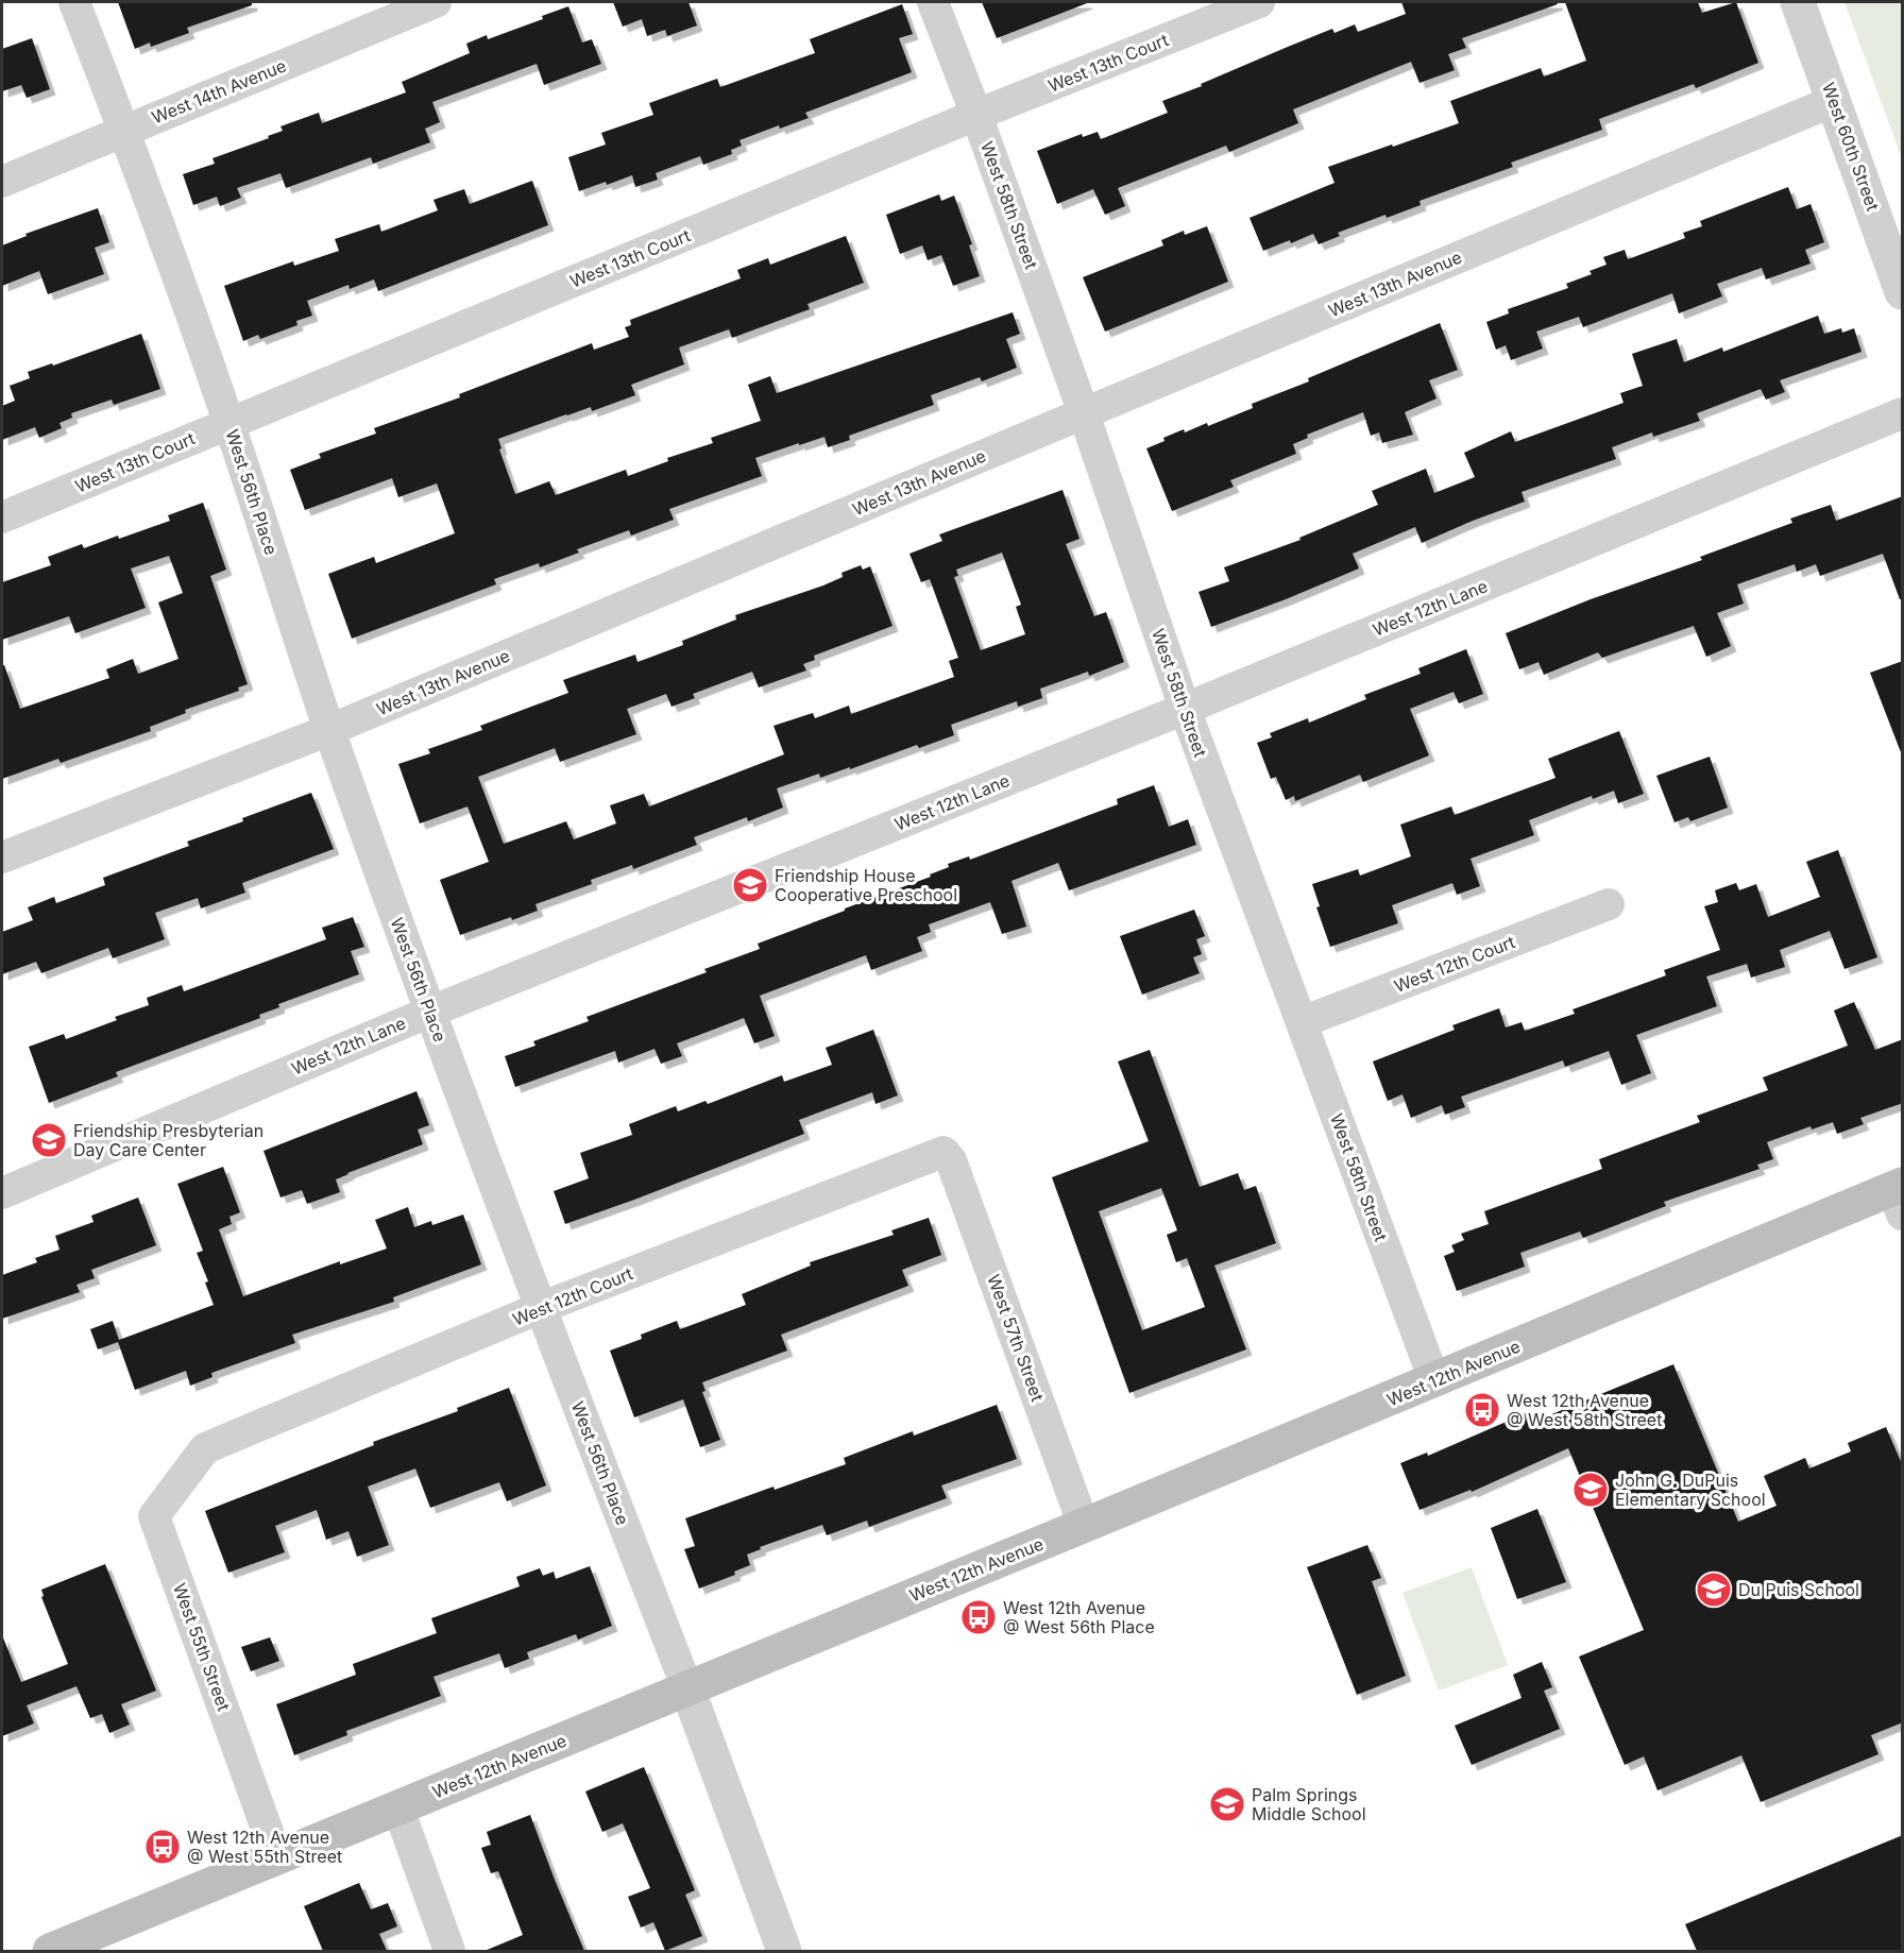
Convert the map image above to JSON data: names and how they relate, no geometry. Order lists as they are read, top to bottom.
{
  "streets": {
    "main road": ["West 12th Avenue"],
    "street": [
      "West 13th Court",
      "West 14th Avenue",
      "West 60th Street",
      "West 58th Street",
      "West 13th Avenue",
      "West 56th Place",
      "West 12th Lane",
      "West 12th Court",
      "West 57th Street",
      "West 55th Street"
    ]
  },
  "crossings": [
    ["West 13th Court", "West 58th Street"],
    ["West 13th Court", "West 56th Place"],
    ["West 14th Avenue", "West 56th Place"],
    ["West 60th Street", "West 13th Avenue"],
    ["West 58th Street", "West 13th Avenue"],
    ["West 58th Street", "West 12th Lane"],
    ["West 58th Street", "West 12th Court"],
    ["West 58th Street", "West 12th Avenue"],
    ["West 13th Avenue", "West 56th Place"],
    ["West 56th Place", "West 12th Lane"],
    ["West 56th Place", "West 12th Court"],
    ["West 56th Place", "West 12th Avenue"],
    ["West 12th Court", "West 57th Street"],
    ["West 12th Court", "West 55th Street"],
    ["West 57th Street", "West 12th Avenue"],
    ["West 12th Avenue", "West 55th Street"]
  ],
  "places": {
    "school or university": [
      "Friendship House Cooperative Preschool",
      "Friendship Presbyterian Day Care Center",
      "John G. DuPuis Elementary School",
      "Du Puis School",
      "Palm Springs Middle School"
    ],
    "bus stop": ["West 12th Avenue @ West 58th Street", "West 12th Avenue @ West 56th Place", "West 12th Avenue @ West 55th Street"]
  }
}
